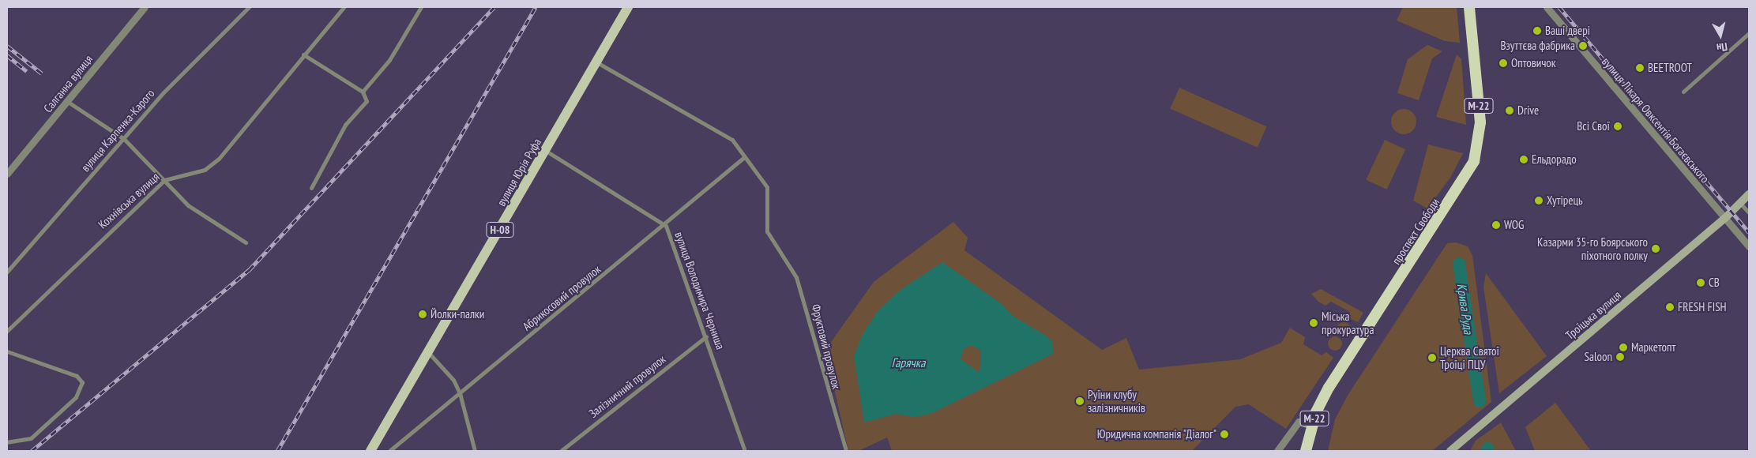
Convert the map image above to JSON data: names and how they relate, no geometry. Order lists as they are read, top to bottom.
{
  "streets": {
    "highway": ["М-22", "проспект Свободи"],
    "main road": ["вулиця Юрія Руфа", "Н-08", "Троїцька вулиця"],
    "street": [
      "Салганна вулиця",
      "вулиця Лікаря Овксентія Богаєвського",
      "вулиця Карпенка-Карого",
      "Кохнівська вулиця",
      "вулиця Володимира Черниша",
      "Абрикосовий провулок",
      "Фруктовий провулок",
      "Залізничний провулок"
    ]
  },
  "crossings": [
    ["вулиця Лікаря Овксентія Богаєвського", "Троїцька вулиця"],
    ["вулиця Юрія Руфа", "вулиця Володимира Черниша"],
    ["вулиця Юрія Руфа", "Фруктовий провулок"],
    ["вулиця Володимира Черниша", "Абрикосовий провулок"],
    ["вулиця Володимира Черниша", "Залізничний провулок"],
    ["Абрикосовий провулок", "Фруктовий провулок"]
  ],
  "water": ["Крива Руда", "Гарячка"],
  "places": [
    "Ваші двері",
    "Взуттєва фабрика",
    "Оптовичок",
    "BEETROOT",
    "Drive",
    "Всі Свої",
    "Ельдорадо",
    "Хутірець",
    "WOG",
    "Казарми 35-го Боярського піхотного полку",
    "СВ",
    "FRESH FISH",
    "Йолки-палки",
    "Міська прокуратура",
    "Маркетопт",
    "Saloon",
    "Церква Святої Троїці ПЦУ",
    "Руїни клубу залізничників",
    "Юридична компанія \"Діалог\""
  ],
  "north": "bottom"
}
